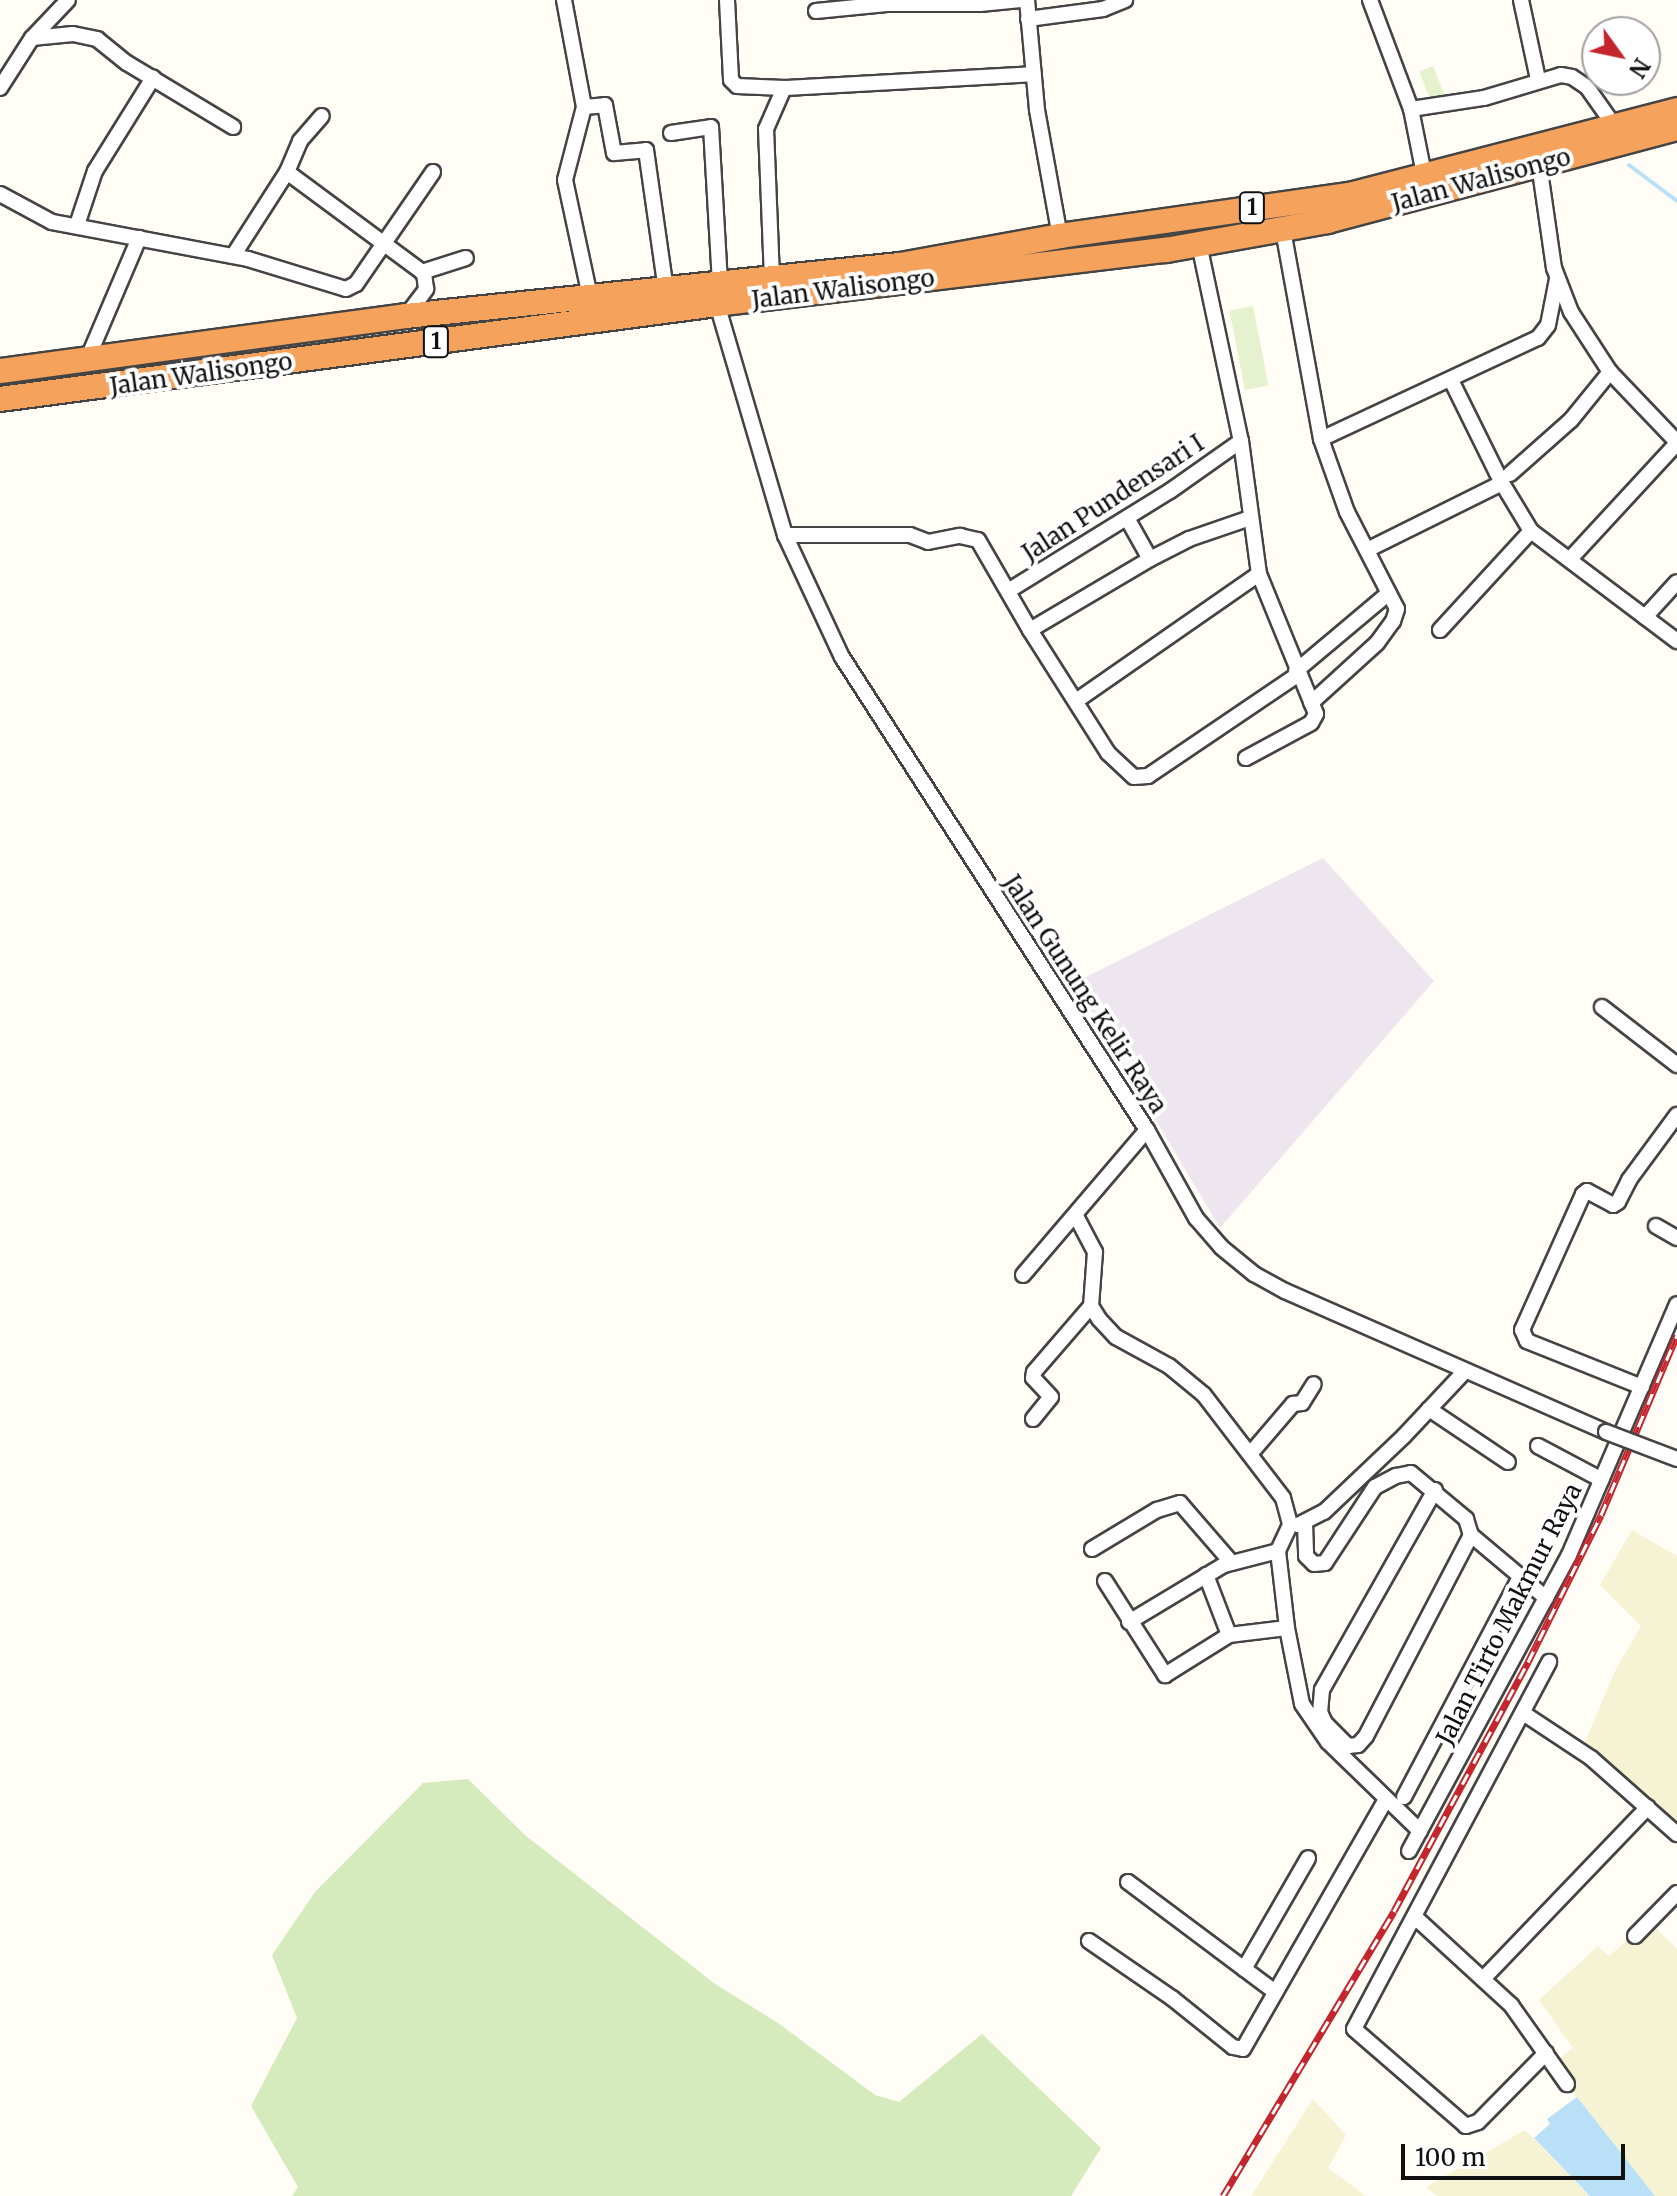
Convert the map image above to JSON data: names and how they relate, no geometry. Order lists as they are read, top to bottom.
{
  "streets": {
    "highway": ["Jalan Walisongo", "1"],
    "street": ["Jalan Pundensari I", "Jalan Gunung Kelir Raya", "Jalan Tirto Makmur Raya"]
  },
  "crossings": [
    ["Jalan Walisongo", "Jalan Gunung Kelir Raya"]
  ],
  "scale_bar": "100 m",
  "north": "bottom right"
}
